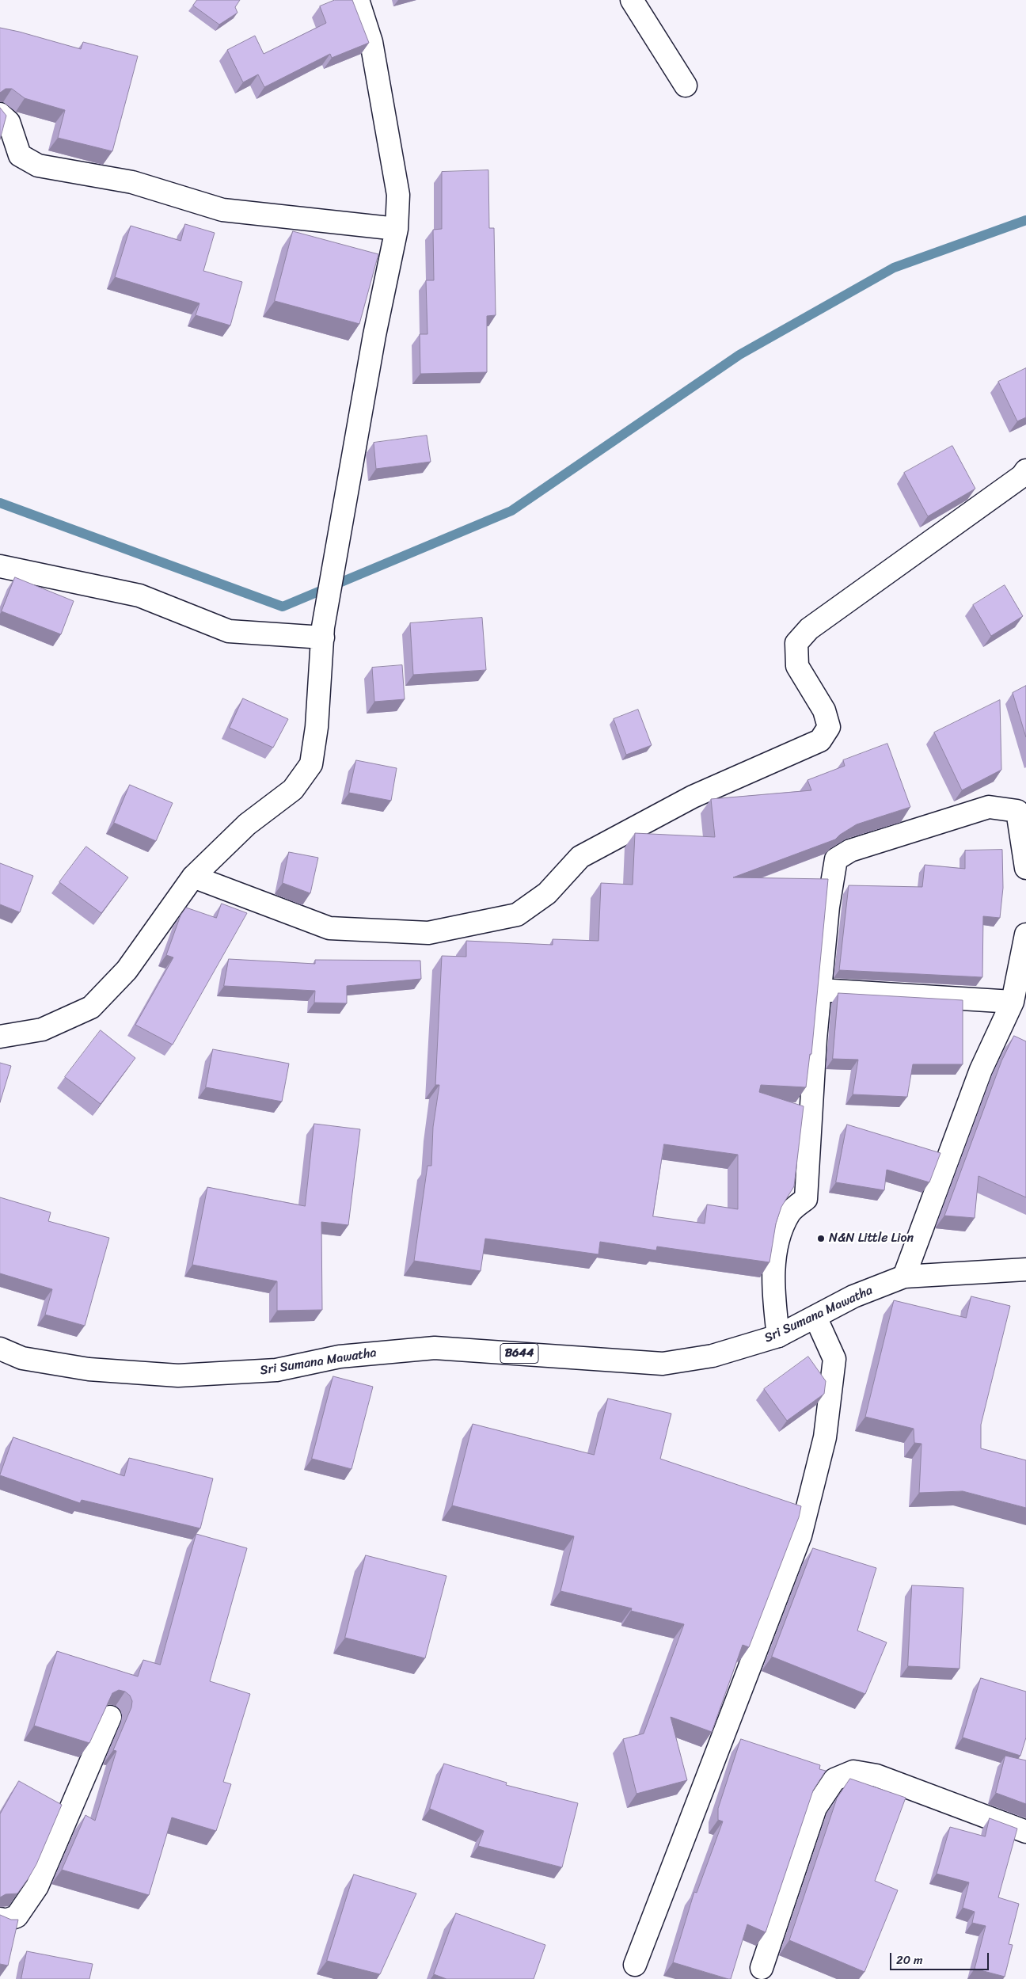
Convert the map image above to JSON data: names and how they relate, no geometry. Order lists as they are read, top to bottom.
{
  "streets": {
    "street": ["Sri Sumana Mawatha", "B644"]
  },
  "places": ["N&N Little Lion"],
  "scale_bar": "20 m"
}
